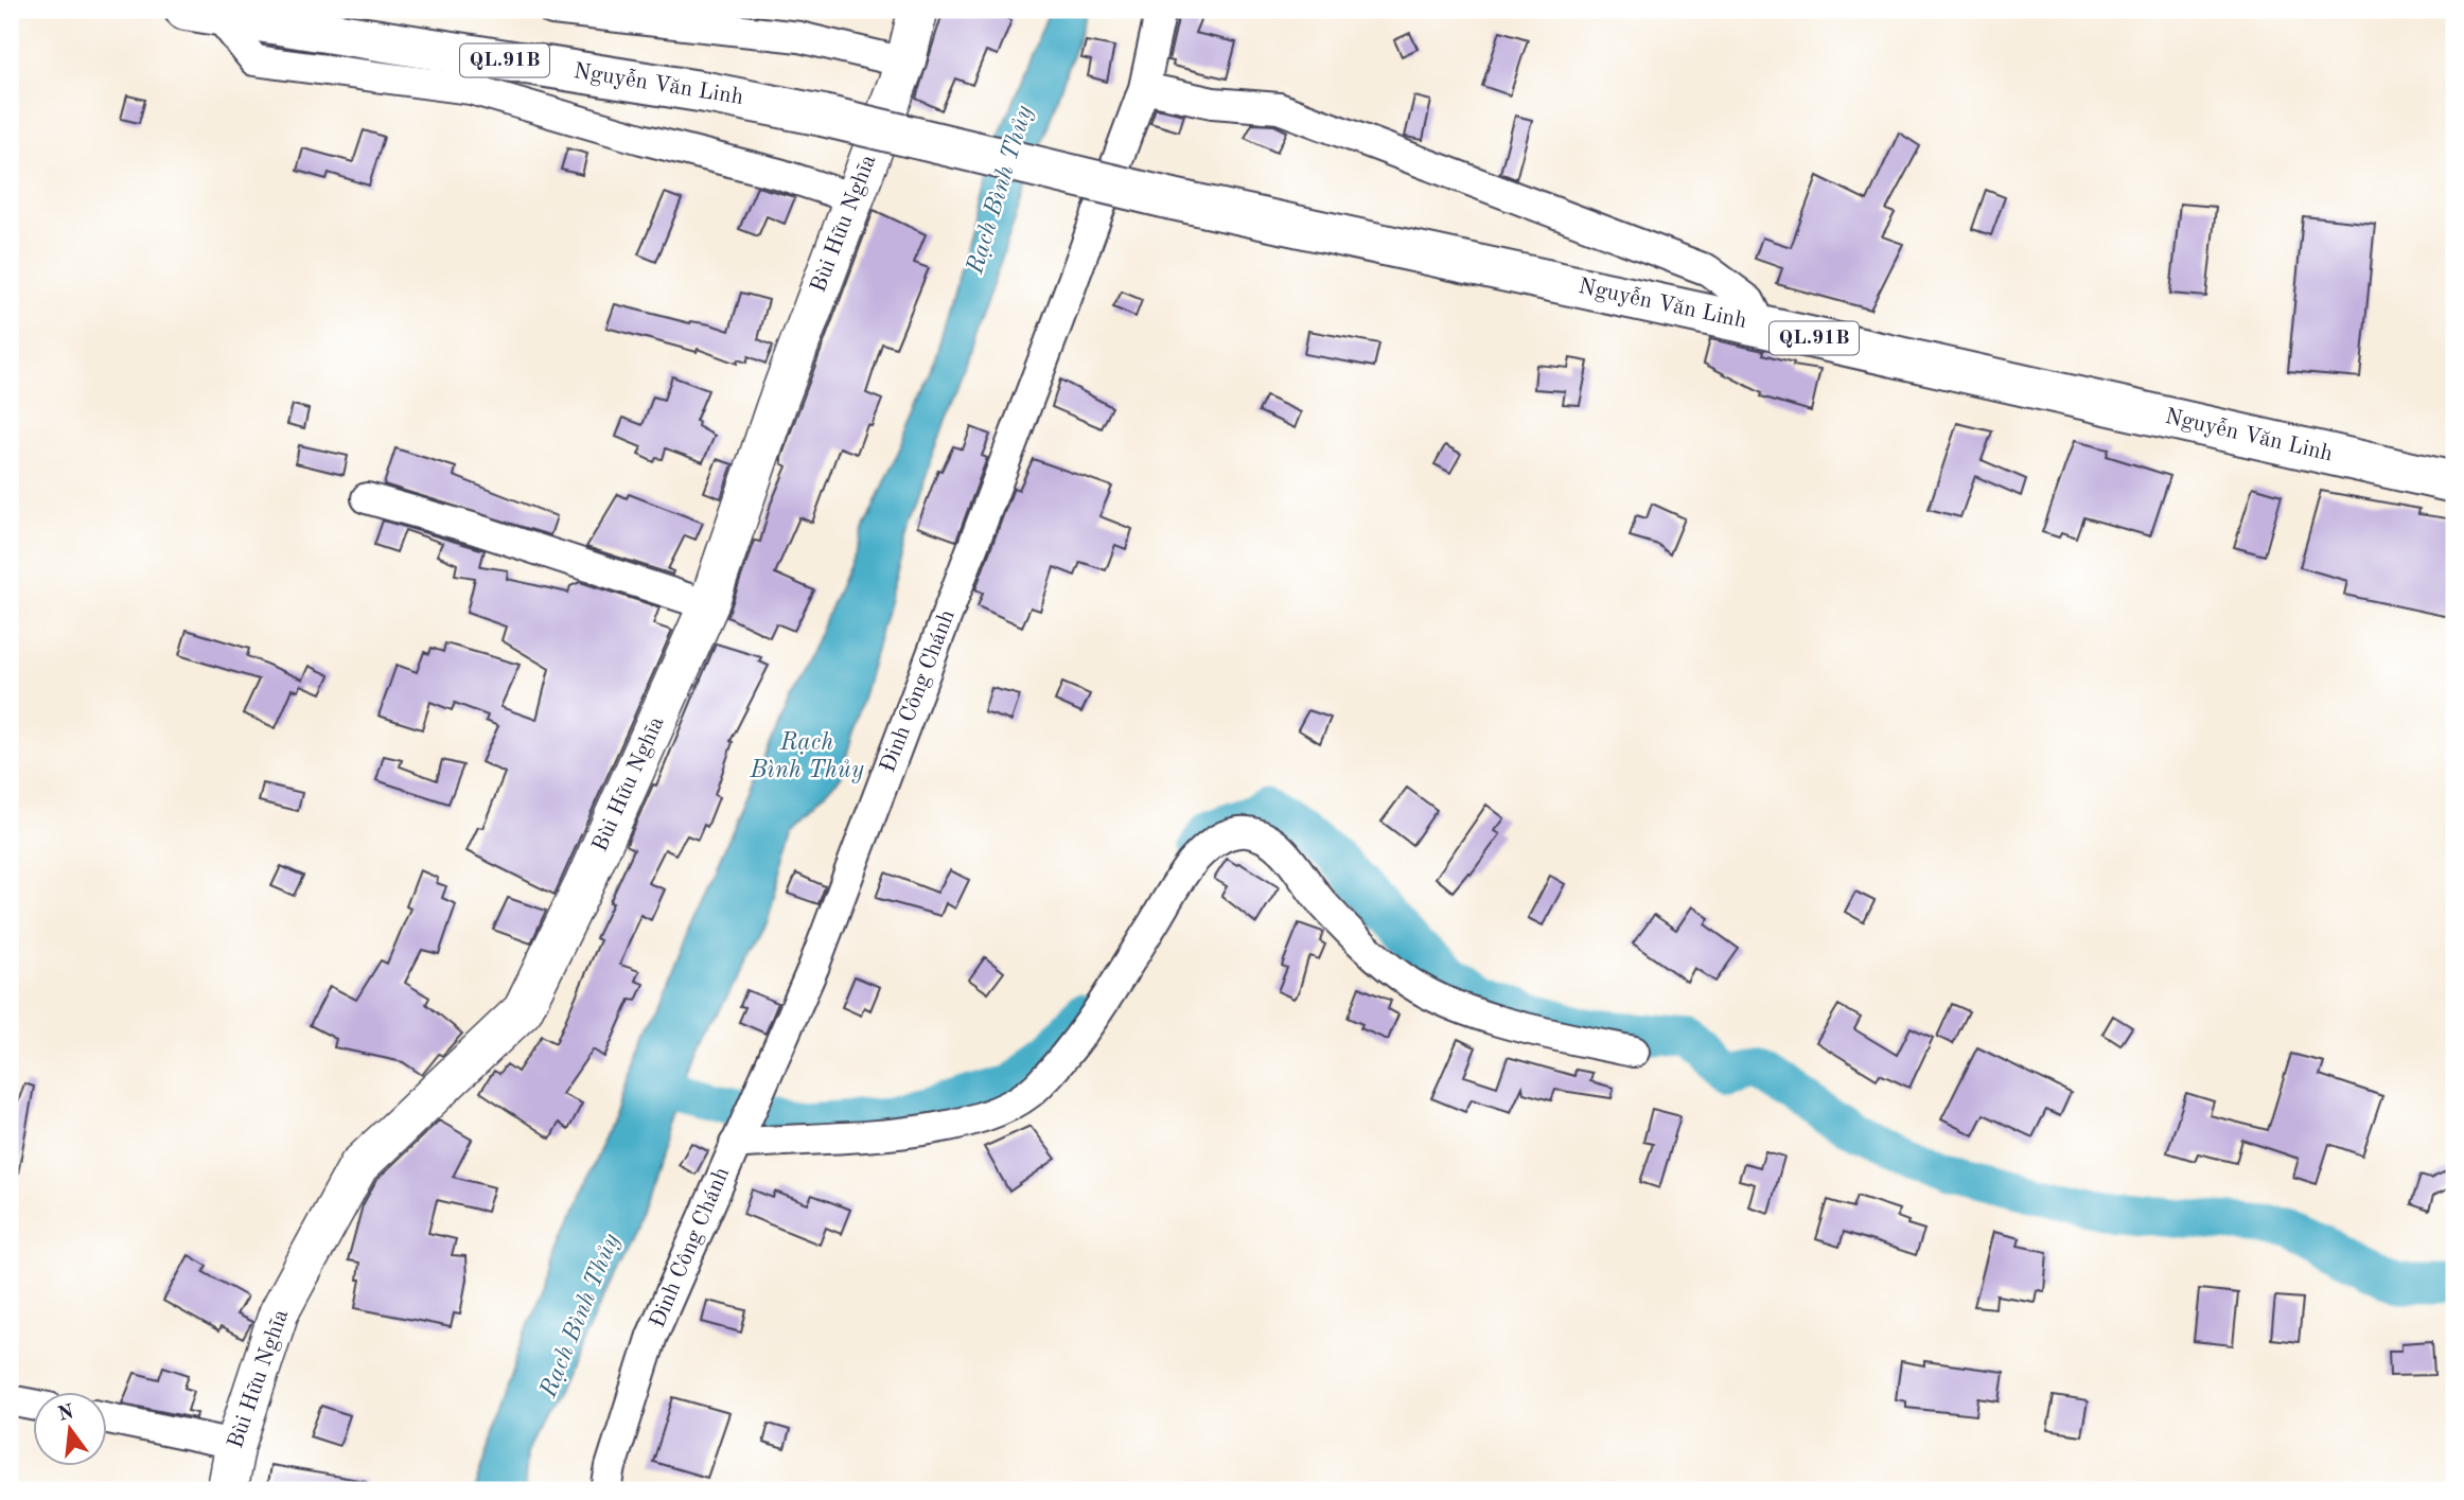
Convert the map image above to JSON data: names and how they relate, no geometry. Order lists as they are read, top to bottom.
{
  "streets": {
    "highway": ["QL.91B", "Nguyễn Văn Linh"],
    "main road": ["Bùi Hữu Nghĩa"],
    "street": ["Đinh Công Chánh"]
  },
  "water": ["Rạch Bình Thủy"],
  "north": "top"
}
